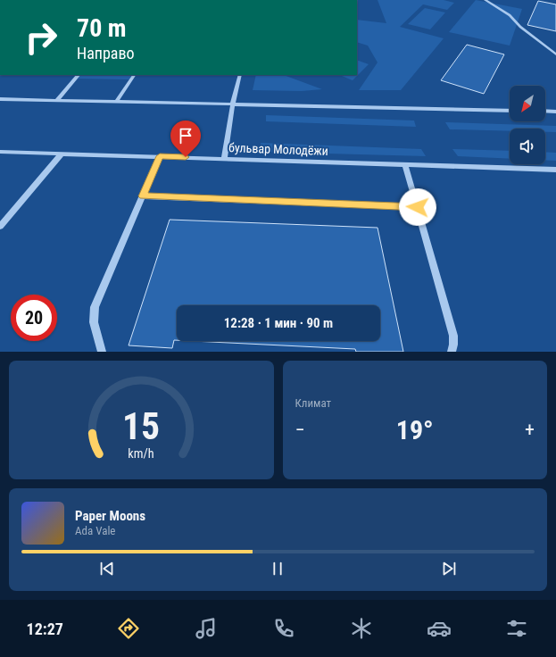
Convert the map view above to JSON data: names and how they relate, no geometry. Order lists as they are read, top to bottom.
{
  "streets": {
    "street": ["бульвар Молодёжи"]
  },
  "north": "bottom left",
  "page": {
    "turn": ["70 m", "Направо"],
    "limit": "20",
    "trip": "12:28 · 1 мин · 90 m",
    "tile": "Климат",
    "heat": ["−", "19°", "+"],
    "song": ["Paper Moons", "Ada Vale"],
    "tabs": "12:27",
    "gauge": ["15", "km/h"]
  }
}
